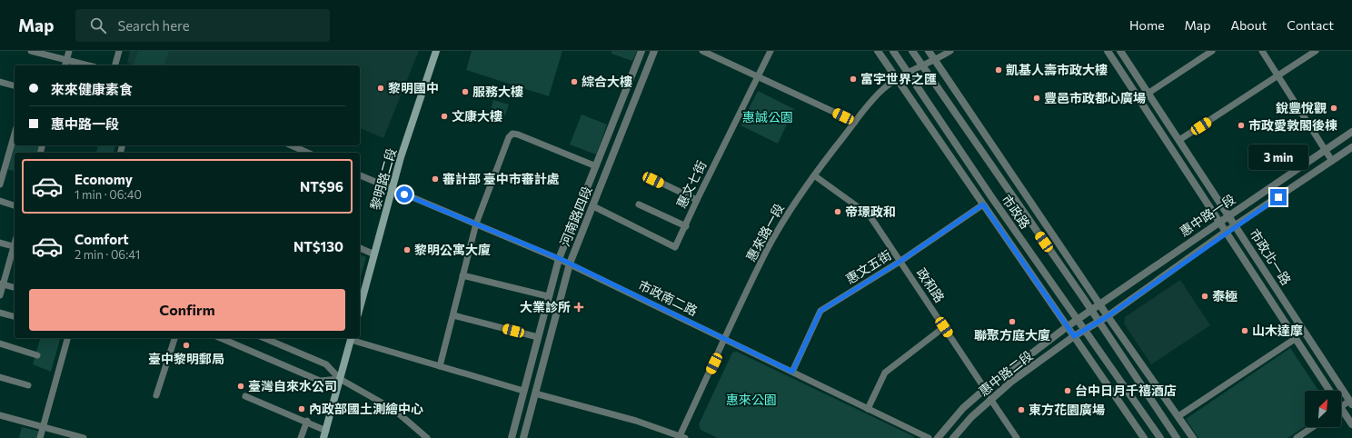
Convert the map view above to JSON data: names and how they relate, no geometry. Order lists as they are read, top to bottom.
{
  "streets": {
    "main road": ["黎明路二段"],
    "street": [
      "惠文七街",
      "市政路",
      "惠中路一段",
      "河南路四段",
      "惠來路一段",
      "市政北一路",
      "惠文五街",
      "政和路",
      "市政南二路",
      "惠中路二段"
    ]
  },
  "crossings": [
    ["黎明路二段", "市政南二路"],
    ["惠文七街", "河南路四段"],
    ["市政路", "惠中路一段"],
    ["市政路", "惠來路一段"],
    ["市政路", "惠文五街"],
    ["市政路", "惠中路二段"],
    ["惠中路一段", "市政北一路"],
    ["惠中路一段", "惠中路二段"],
    ["河南路四段", "市政南二路"],
    ["惠來路一段", "政和路"],
    ["惠來路一段", "市政南二路"],
    ["惠文五街", "政和路"],
    ["惠文五街", "市政南二路"],
    ["政和路", "惠中路二段"]
  ],
  "parks": ["惠誠公園", "惠來公園"],
  "places": {
    "other": [
      "凱基人壽市政大樓",
      "富宇世界之匯",
      "綜合大樓",
      "黎明國中",
      "服務大樓",
      "豐邑市政都心廣場",
      "銳豐悅觀",
      "文康大樓",
      "市政愛敦閣後棟",
      "審計部 臺中市審計處",
      "帝璟政和",
      "黎明公寓大廈",
      "泰極",
      "聯聚方庭大廈",
      "山木達摩",
      "臺中黎明郵局",
      "臺灣自來水公司",
      "台中日月千禧酒店",
      "內政部國土測繪中心",
      "東方花園廣場"
    ],
    "health": ["大業診所"]
  },
  "north": "top right",
  "page": {
    "header": "Map",
    "search": "Search here",
    "nav": [
      "Home",
      "Map",
      "About",
      "Contact"
    ],
    "banner": ["來來健康素食", "惠中路一段"],
    "bubble": "3 min",
    "list": [
      {
        "name": "Economy",
        "note": "1 min · 06:40",
        "value": "NT$96"
      },
      {
        "name": "Comfort",
        "note": "2 min · 06:41",
        "value": "NT$130"
      }
    ],
    "buttons": "Confirm"
  }
}
